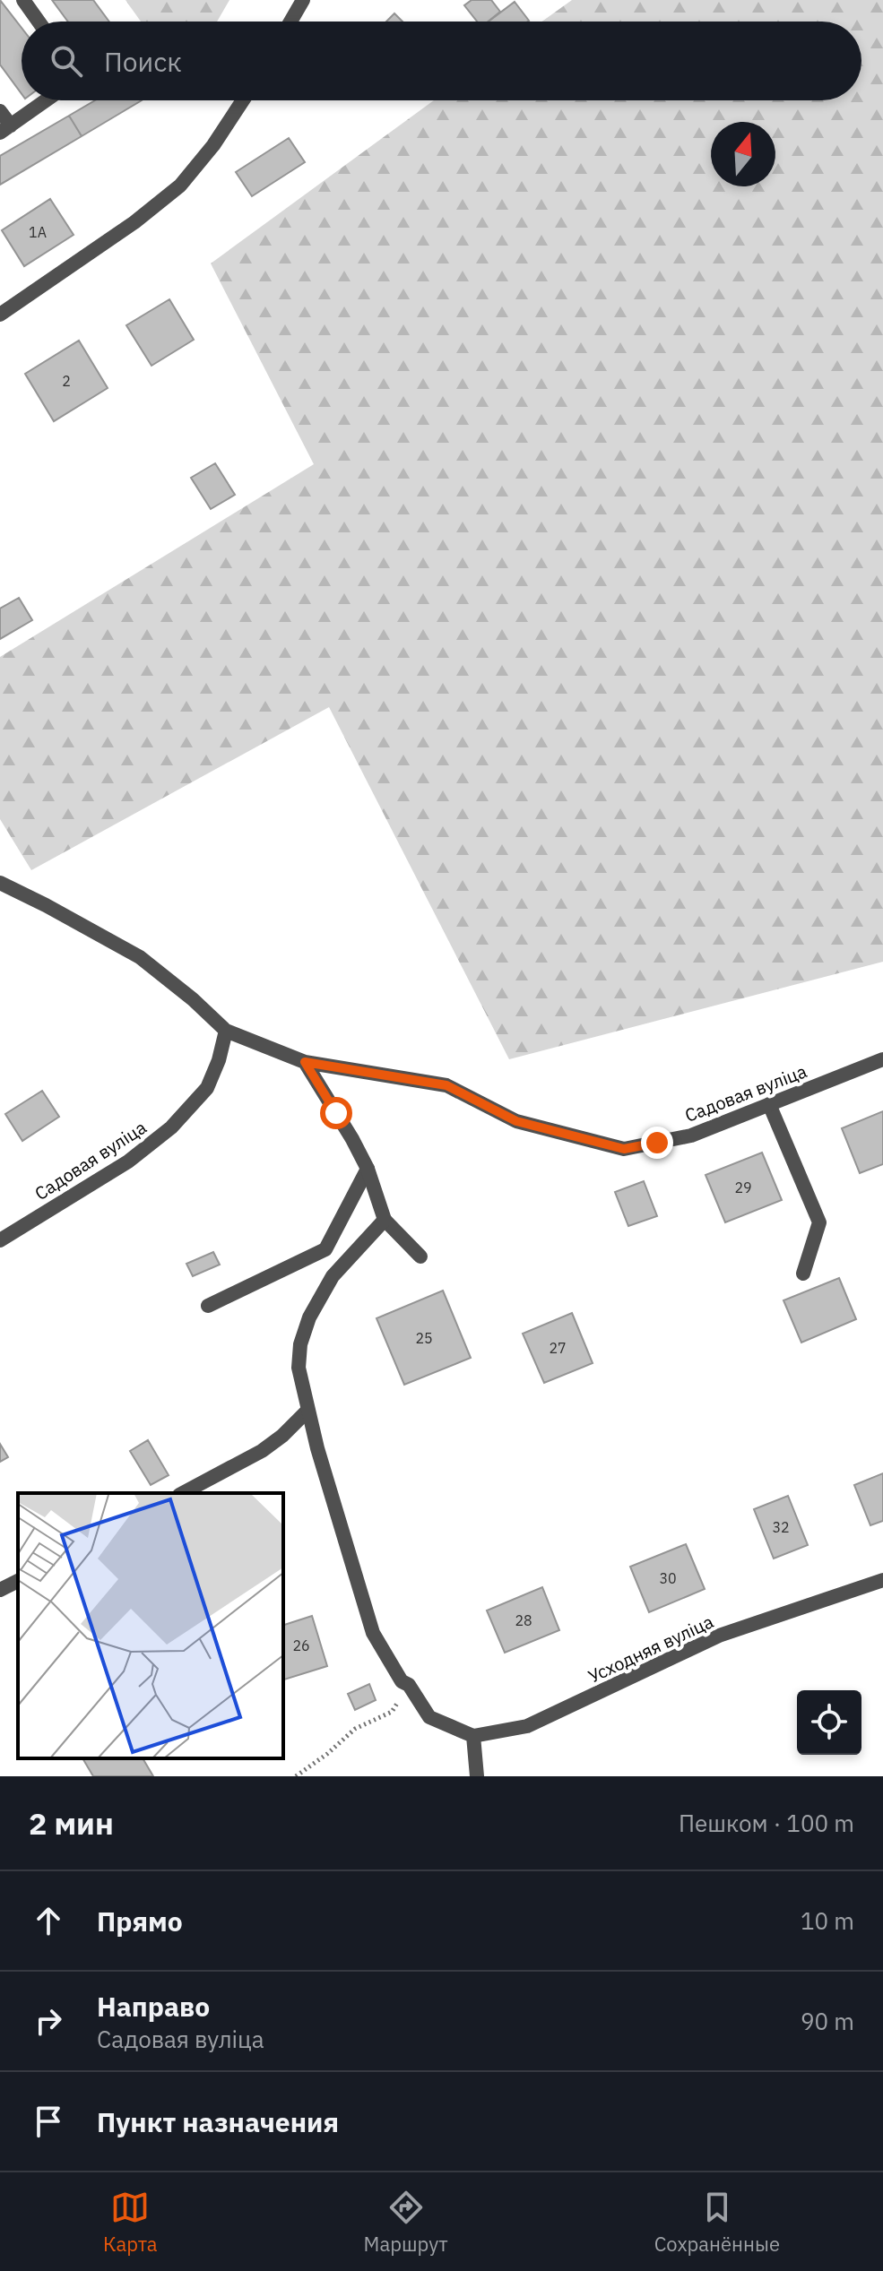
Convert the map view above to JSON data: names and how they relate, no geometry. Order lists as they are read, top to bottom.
{
  "streets": {
    "street": ["Садовая вуліца", "Усходняя вуліца"]
  },
  "house_numbers": [
    "1А",
    "2",
    "29",
    "25",
    "27",
    "32",
    "30",
    "28",
    "26"
  ],
  "north": "top",
  "page": {
    "search": "Поиск",
    "heading": ["2 мин", "Пешком · 100 m"],
    "list": [
      ["Прямо", "10 m"],
      ["Направо", "Садовая вуліца", "90 m"],
      "Пункт назначения"
    ],
    "nav": ["Карта", "Маршрут", "Сохранённые"]
  }
}
